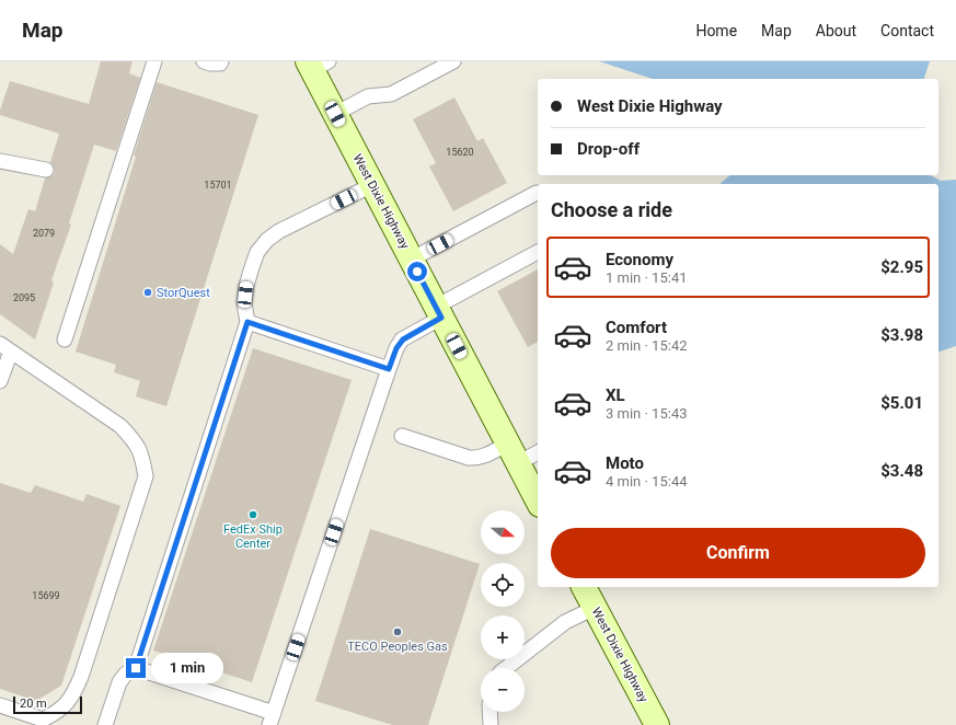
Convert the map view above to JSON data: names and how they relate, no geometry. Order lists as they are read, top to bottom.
{
  "streets": {
    "main road": ["West Dixie Highway"]
  },
  "places": ["StorQuest", "FedEx Ship Center", "TECO Peoples Gas"],
  "house_numbers": [
    "15620",
    "15701",
    "2079",
    "2095",
    "15699"
  ],
  "scale_bar": "20 m",
  "north": "right",
  "page": {
    "header": "Map",
    "nav": [
      "Home",
      "Map",
      "About",
      "Contact"
    ],
    "banner": ["West Dixie Highway", "Drop-off"],
    "heading": "Choose a ride",
    "list": [
      {
        "name": "Economy",
        "note": "1 min · 15:41",
        "value": "$2.95"
      },
      {
        "name": "Comfort",
        "note": "2 min · 15:42",
        "value": "$3.98"
      },
      {
        "name": "XL",
        "note": "3 min · 15:43",
        "value": "$5.01"
      },
      {
        "name": "Moto",
        "note": "4 min · 15:44",
        "value": "$3.48"
      }
    ],
    "map_buttons": ["+", "−"],
    "buttons": "Confirm",
    "bubble": "1 min",
    "scale": "20 m"
  }
}
